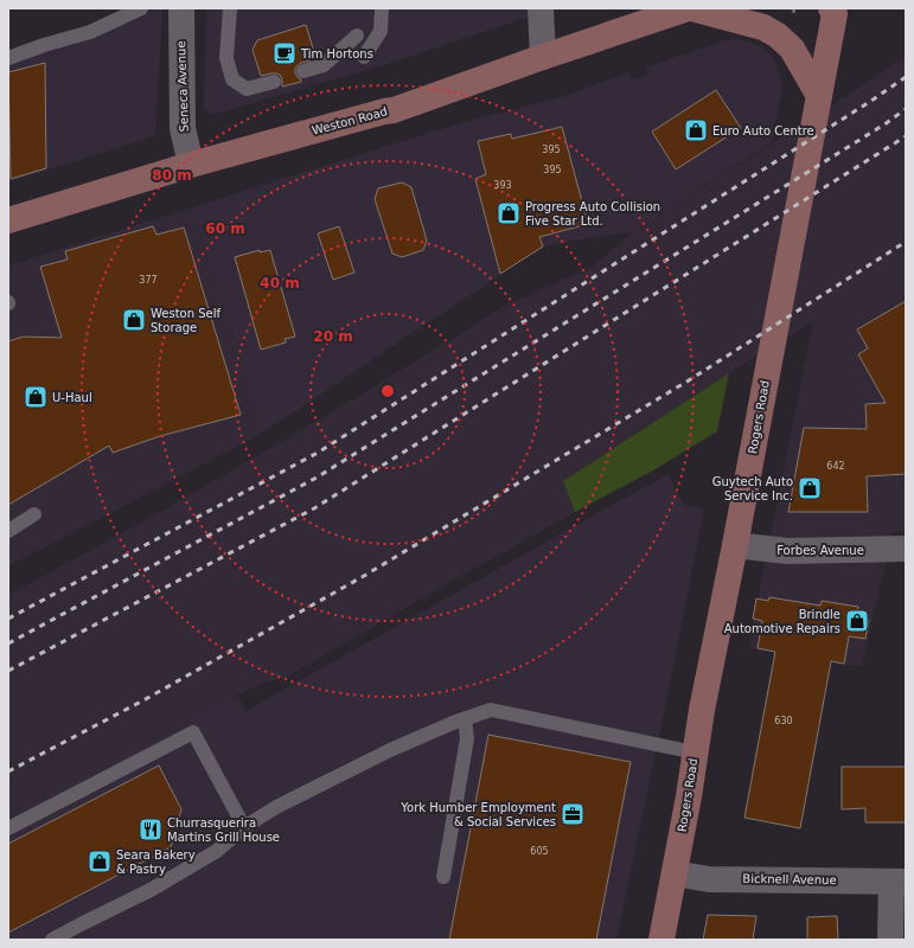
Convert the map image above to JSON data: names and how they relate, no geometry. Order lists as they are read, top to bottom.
{
  "streets": {
    "main road": ["Weston Road", "Rogers Road"],
    "street": ["Seneca Avenue", "Forbes Avenue", "Bicknell Avenue"]
  },
  "crossings": [
    ["Seneca Avenue", "Weston Road"],
    ["Rogers Road", "Forbes Avenue"],
    ["Rogers Road", "Bicknell Avenue"]
  ],
  "places": {
    "cafe": ["Tim Hortons"],
    "shop": [
      "Euro Auto Centre",
      "Progress Auto Collision Five Star Ltd.",
      "Weston Self Storage",
      "U-Haul",
      "Guytech Auto Service Inc.",
      "Brindle Automotive Repairs",
      "Seara Bakery & Pastry"
    ],
    "office": ["York Humber Employment & Social Services"],
    "restaurant": ["Churrasquerira Martins Grill House"]
  },
  "house_numbers": [
    "395",
    "395",
    "393",
    "377",
    "642",
    "630",
    "605"
  ],
  "rings": [
    "80 m",
    "60 m",
    "40 m",
    "20 m"
  ]
}
